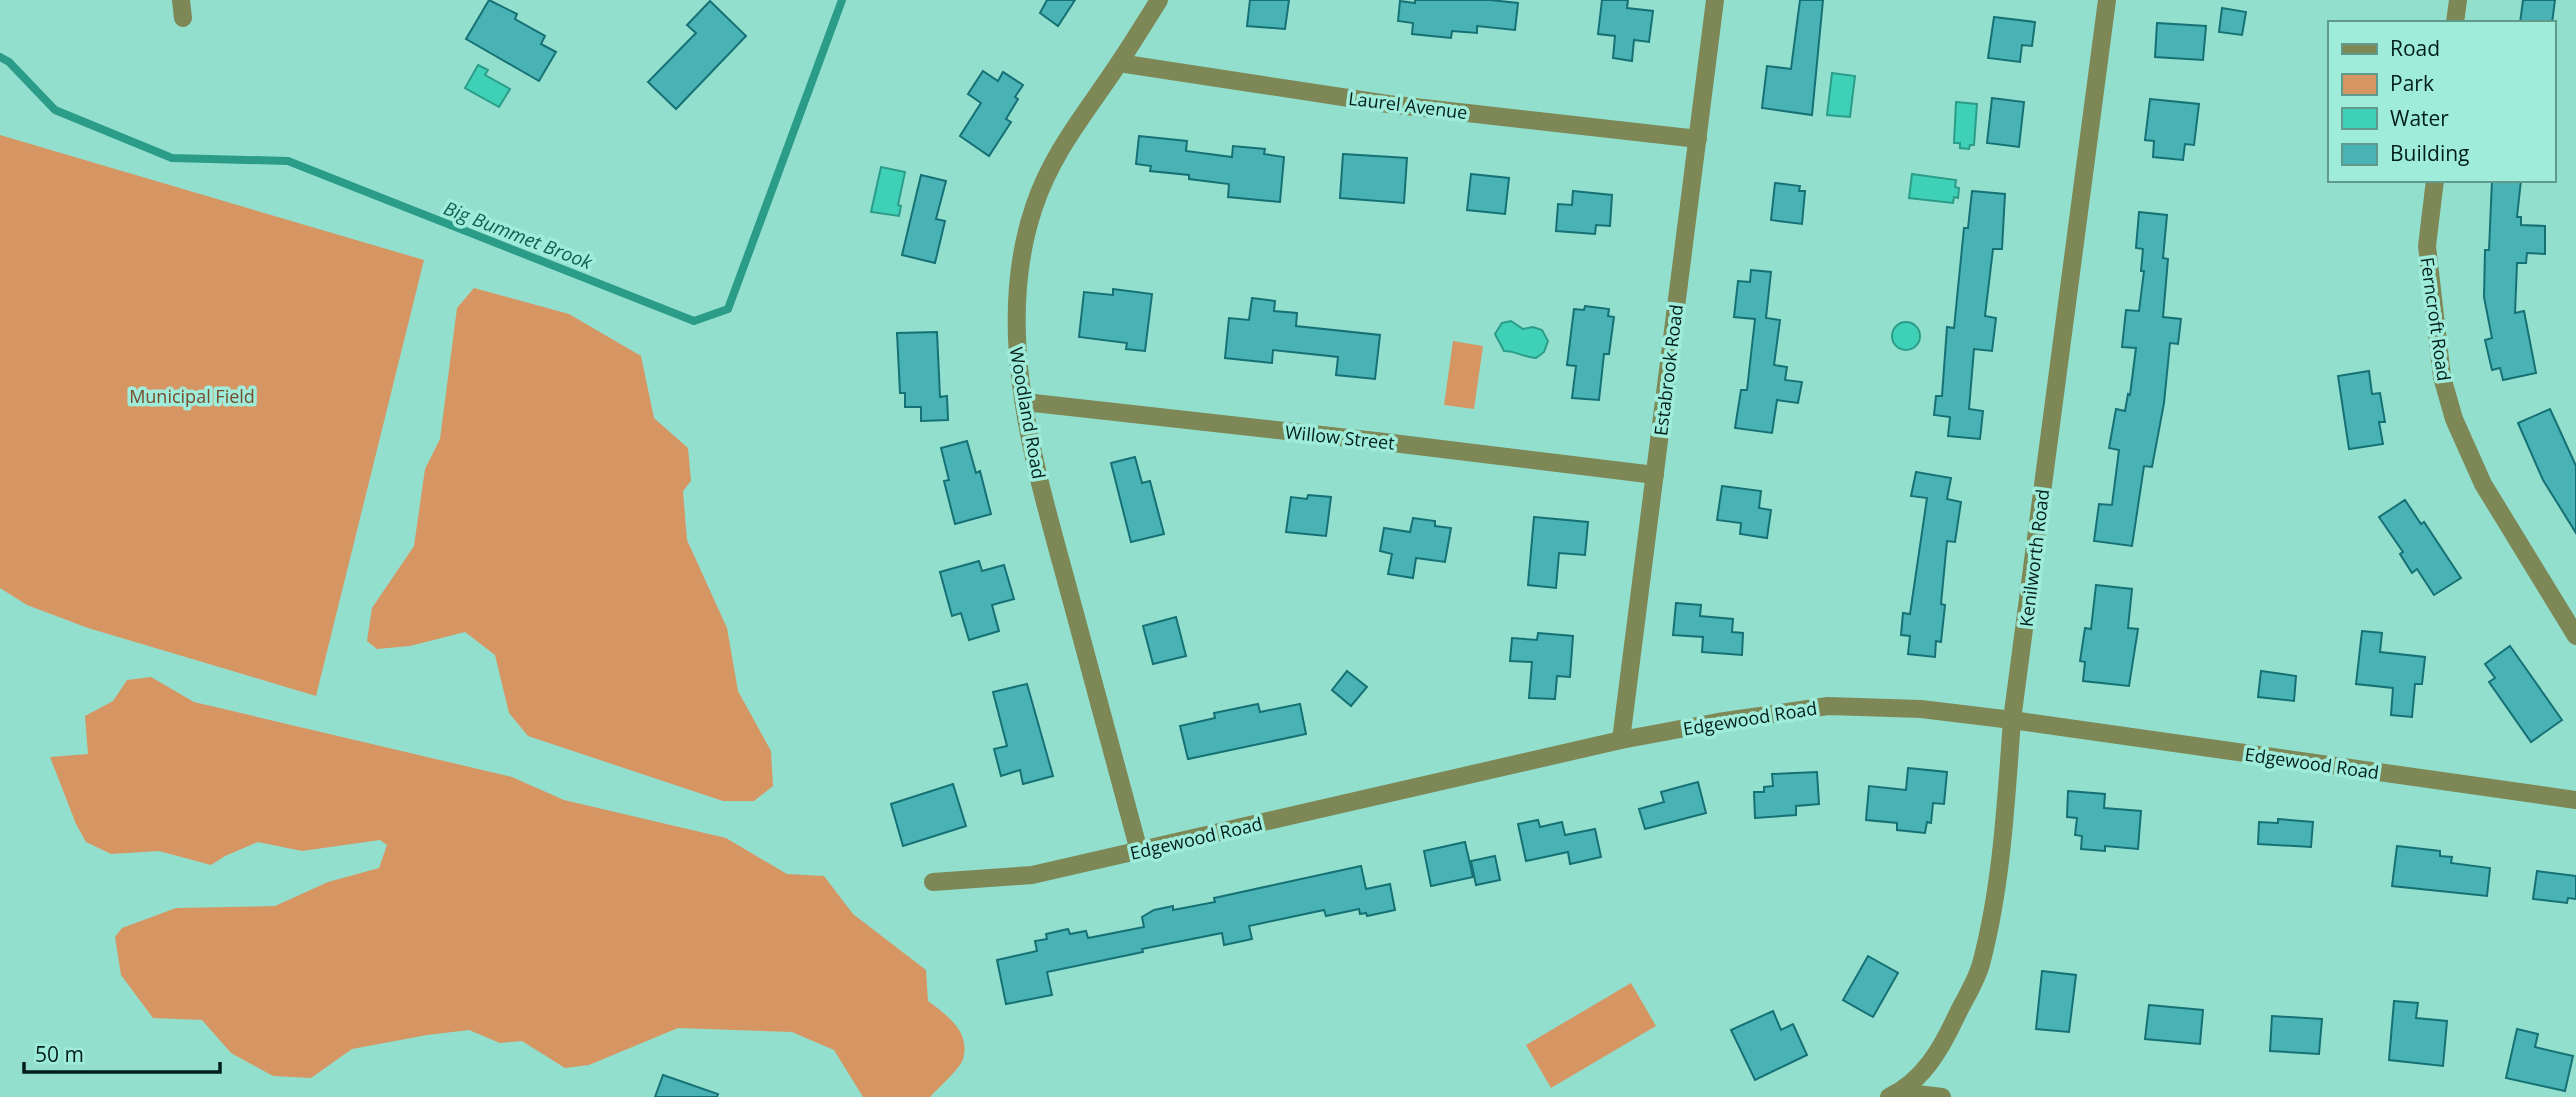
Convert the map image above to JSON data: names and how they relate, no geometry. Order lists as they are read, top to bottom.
{
  "streets": {
    "street": [
      "Laurel Avenue",
      "Ferncroft Road",
      "Estabrook Road",
      "Woodland Road",
      "Willow Street",
      "Kenilworth Road",
      "Edgewood Road"
    ]
  },
  "crossings": [
    ["Laurel Avenue", "Estabrook Road"],
    ["Laurel Avenue", "Woodland Road"],
    ["Estabrook Road", "Willow Street"],
    ["Estabrook Road", "Edgewood Road"],
    ["Woodland Road", "Willow Street"],
    ["Woodland Road", "Edgewood Road"],
    ["Kenilworth Road", "Edgewood Road"]
  ],
  "water": ["Big Bummet Brook"],
  "parks": ["Municipal Field"],
  "legend": [
    "Road",
    "Park",
    "Water",
    "Building"
  ],
  "scale_bar": "50 m"
}
